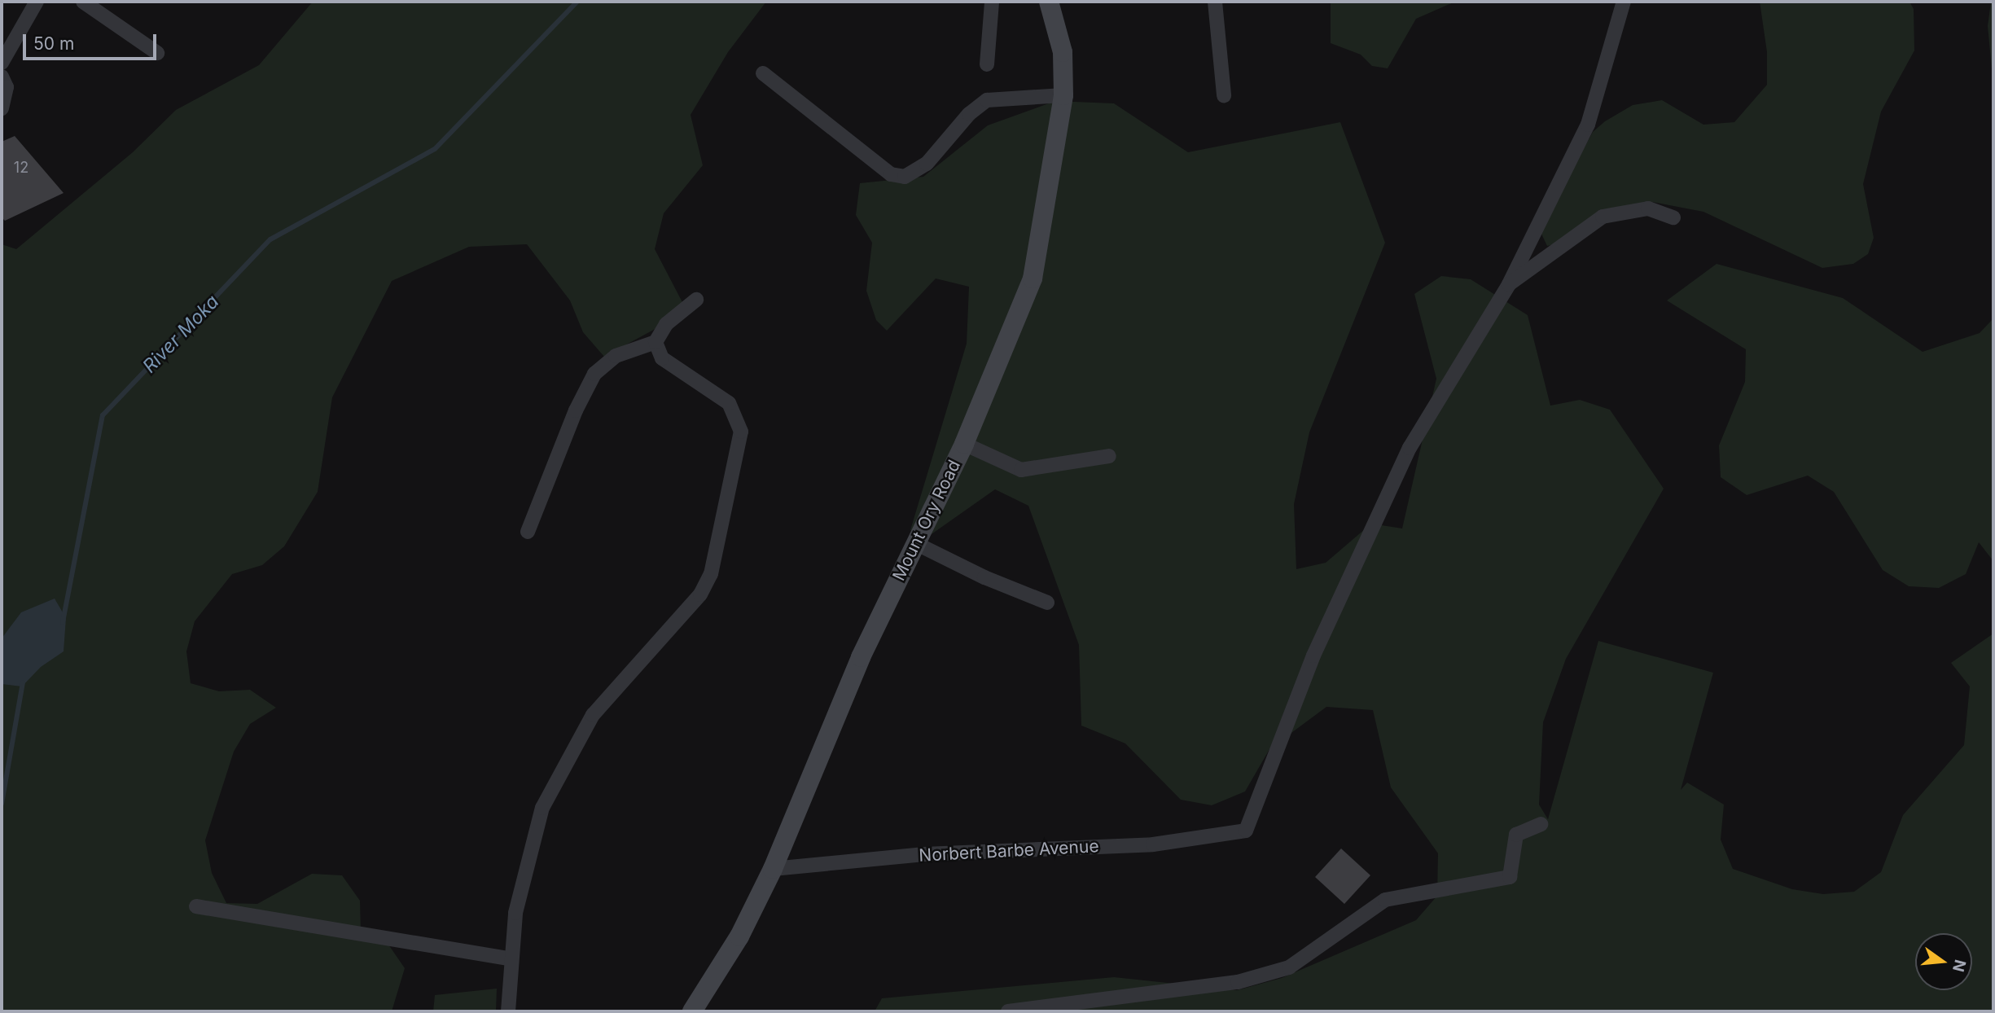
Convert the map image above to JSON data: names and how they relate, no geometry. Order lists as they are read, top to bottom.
{
  "streets": {
    "main road": ["Mount Ory Road"],
    "street": ["Norbert Barbe Avenue"]
  },
  "crossings": [
    ["Mount Ory Road", "Norbert Barbe Avenue"]
  ],
  "water": ["River Moka"],
  "house_numbers": ["12"],
  "scale_bar": "50 m",
  "north": "right"
}
